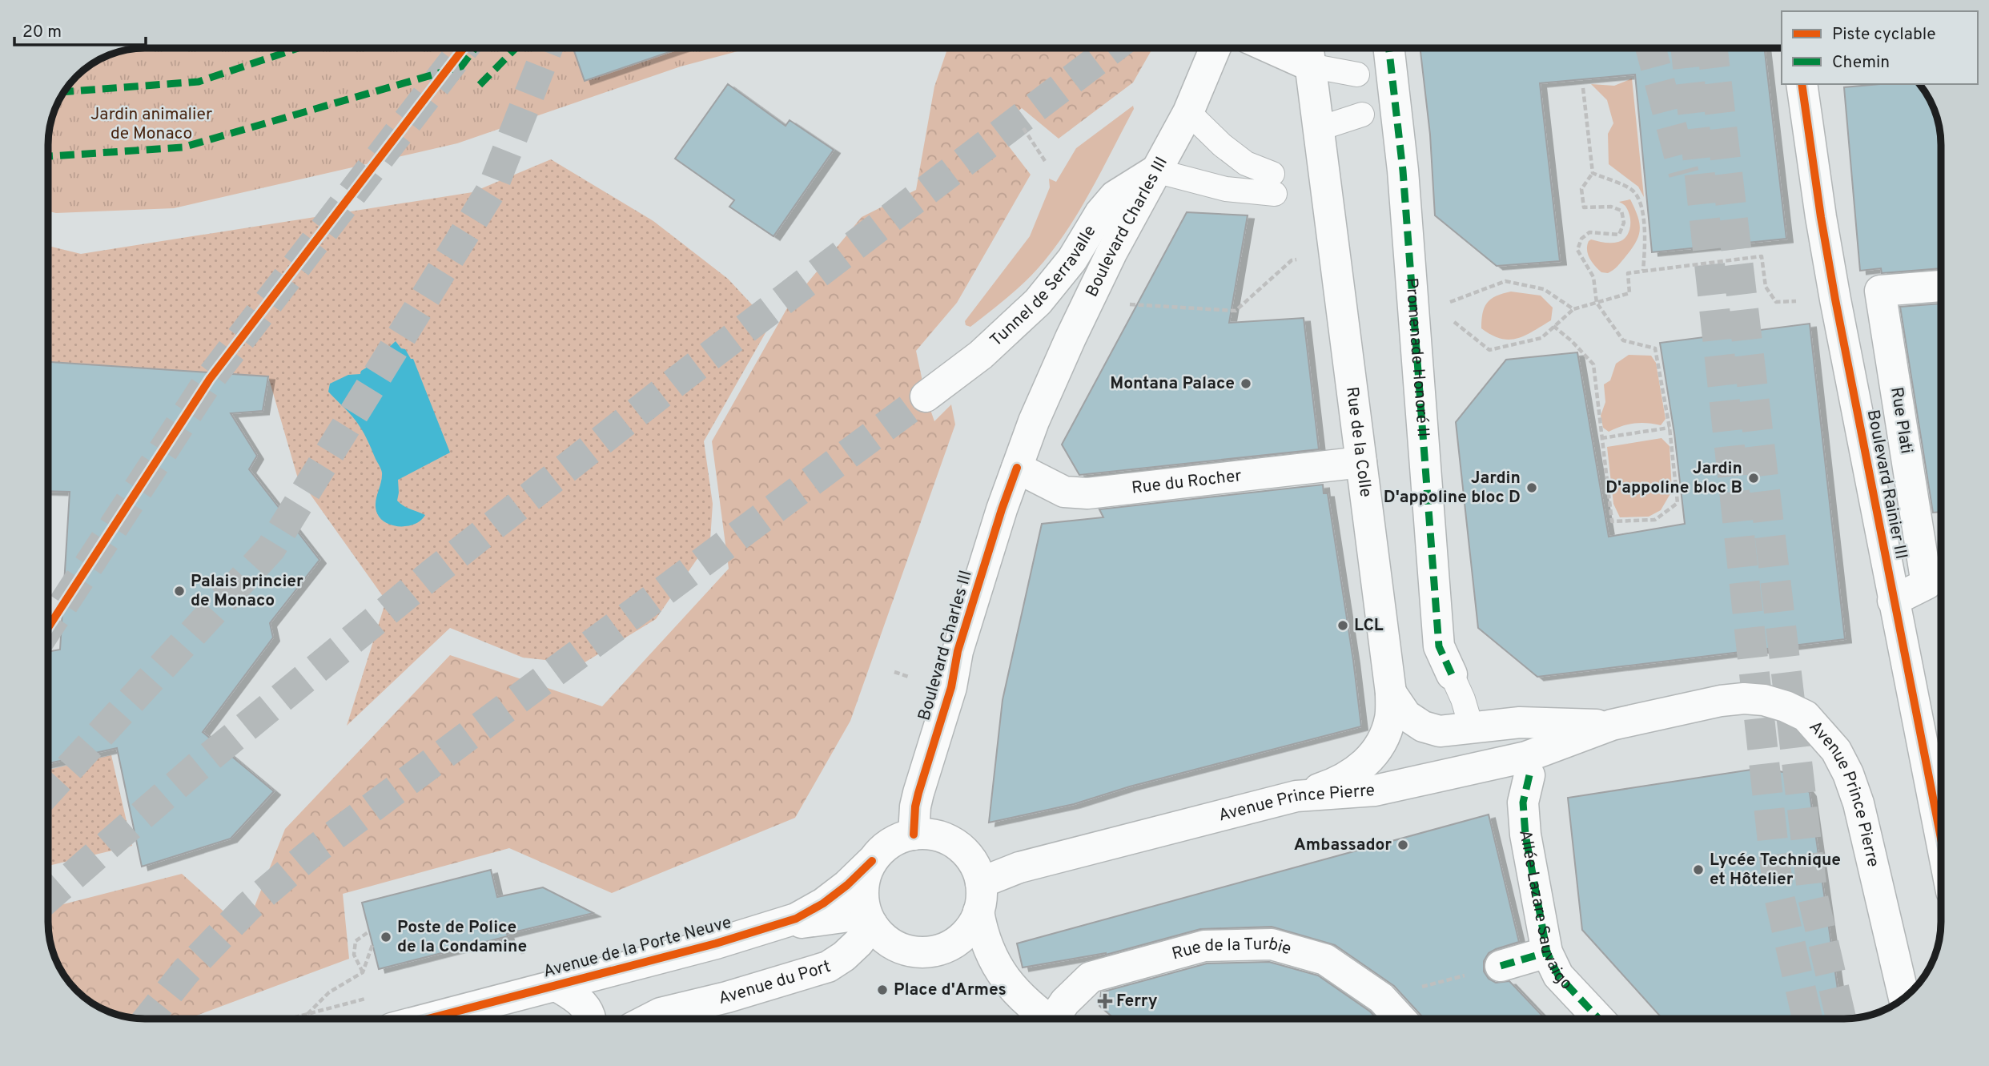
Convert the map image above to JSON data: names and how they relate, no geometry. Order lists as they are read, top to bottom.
{
  "streets": {
    "main road": [
      "Boulevard Charles III",
      "Tunnel de Serravalle",
      "Promenade Honoré II",
      "Rue Plati",
      "Rue de la Colle",
      "Rue du Rocher",
      "Boulevard Rainier III",
      "Avenue Prince Pierre",
      "Allée Lazare Sauvaigo",
      "Avenue de la Porte Neuve",
      "Rue de la Turbie",
      "Avenue du Port"
    ]
  },
  "crossings": [
    ["Boulevard Charles III", "Tunnel de Serravalle"],
    ["Boulevard Charles III", "Rue du Rocher"],
    ["Boulevard Charles III", "Avenue Prince Pierre"],
    ["Boulevard Charles III", "Avenue de la Porte Neuve"],
    ["Boulevard Charles III", "Avenue du Port"],
    ["Rue Plati", "Boulevard Rainier III"],
    ["Rue de la Colle", "Rue du Rocher"],
    ["Rue de la Colle", "Avenue Prince Pierre"],
    ["Avenue Prince Pierre", "Avenue de la Porte Neuve"],
    ["Avenue Prince Pierre", "Avenue du Port"],
    ["Avenue de la Porte Neuve", "Avenue du Port"]
  ],
  "parks": ["Jardin animalier de Monaco"],
  "places": {
    "other": [
      "Montana Palace",
      "Jardin D'appoline bloc B",
      "Jardin D'appoline bloc D",
      "Palais princier de Monaco",
      "LCL",
      "Ambassador",
      "Lycée Technique et Hôtelier",
      "Poste de Police de la Condamine",
      "Place d'Armes"
    ],
    "health": ["Ferry"]
  },
  "legend": ["Piste cyclable", "Chemin"],
  "scale_bar": "20 m"
}
